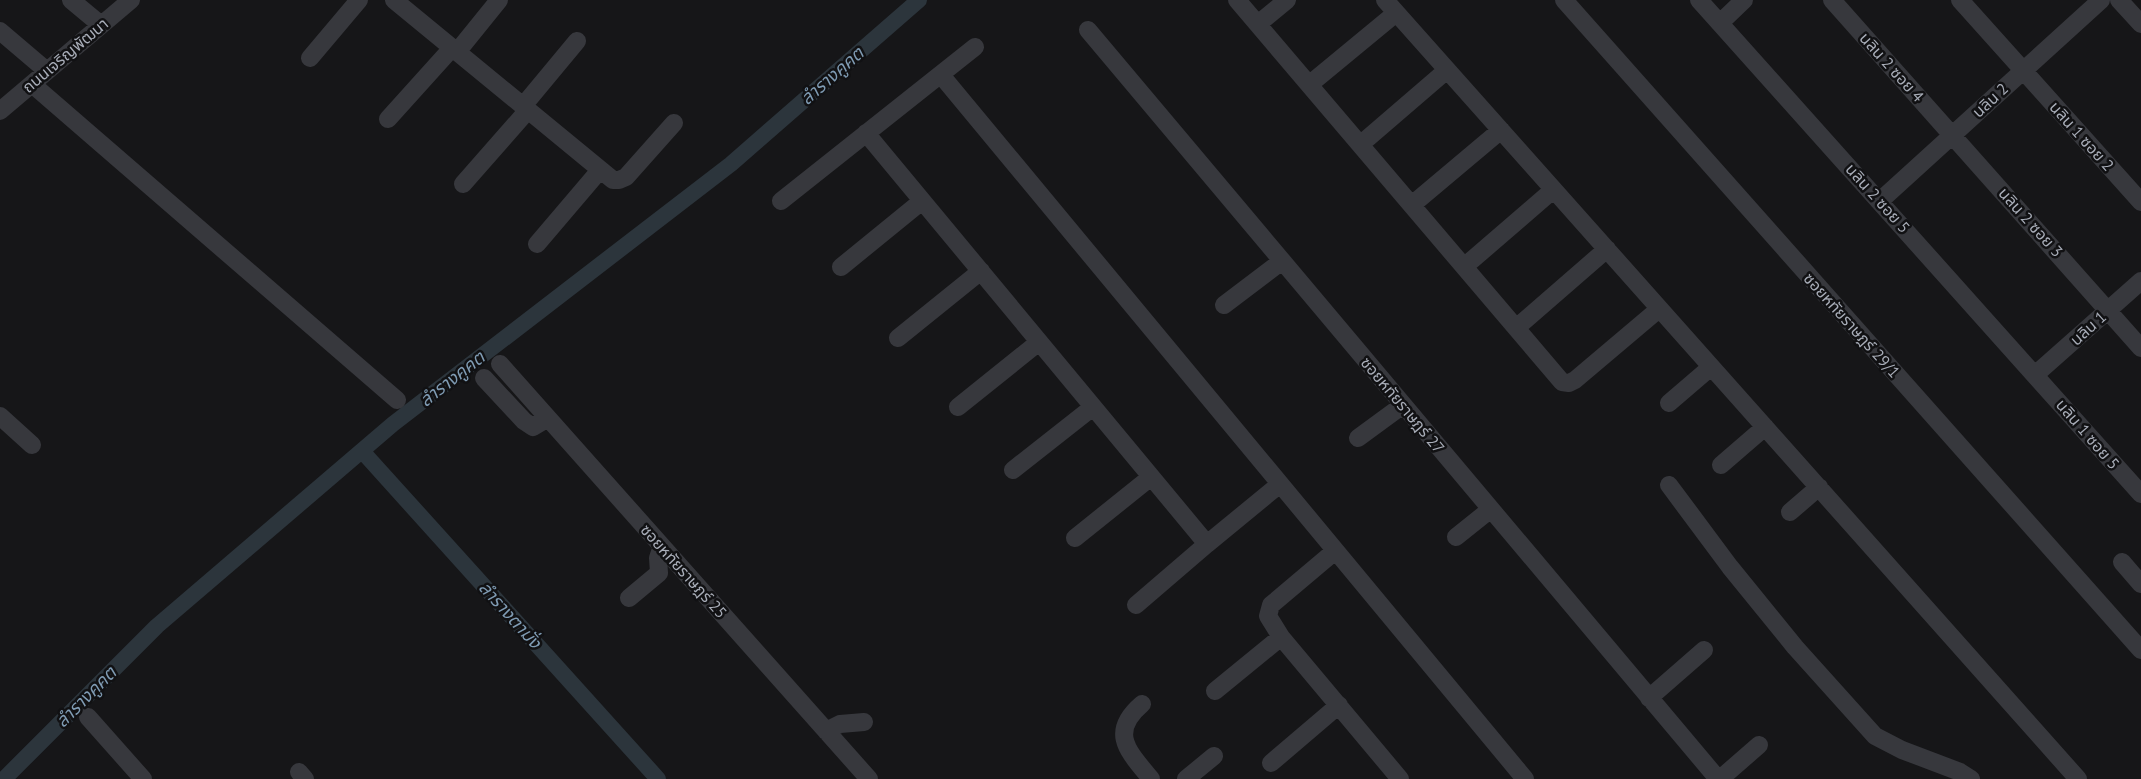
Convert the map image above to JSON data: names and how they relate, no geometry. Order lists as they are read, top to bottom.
{
  "streets": {
    "street": [
      "ถนนเจริญพัฒนา",
      "นลิน 2 ซอย 4",
      "นลิน 2",
      "นลิน 1 ซอย 2",
      "นลิน 2 ซอย 5",
      "นลิน 2 ซอย 3",
      "ซอยหทัยราษฎร์ 29/1",
      "นลิน 1",
      "ซอยหทัยราษฎร์ 27",
      "นลิน 1 ซอย 5",
      "ซอยหทัยราษฎร์ 25"
    ]
  },
  "crossings": [
    ["นลิน 2 ซอย 4", "นลิน 2"],
    ["นลิน 2 ซอย 4", "นลิน 2 ซอย 3"],
    ["นลิน 2", "นลิน 1 ซอย 2"],
    ["นลิน 2", "นลิน 2 ซอย 5"],
    ["นลิน 2", "นลิน 2 ซอย 3"],
    ["นลิน 2 ซอย 5", "นลิน 1"],
    ["นลิน 2 ซอย 5", "นลิน 1 ซอย 5"],
    ["นลิน 2 ซอย 3", "นลิน 1"],
    ["นลิน 1", "นลิน 1 ซอย 5"]
  ],
  "water": ["ลำรางคูคต", "ลำรางตามั่ง"]
}
